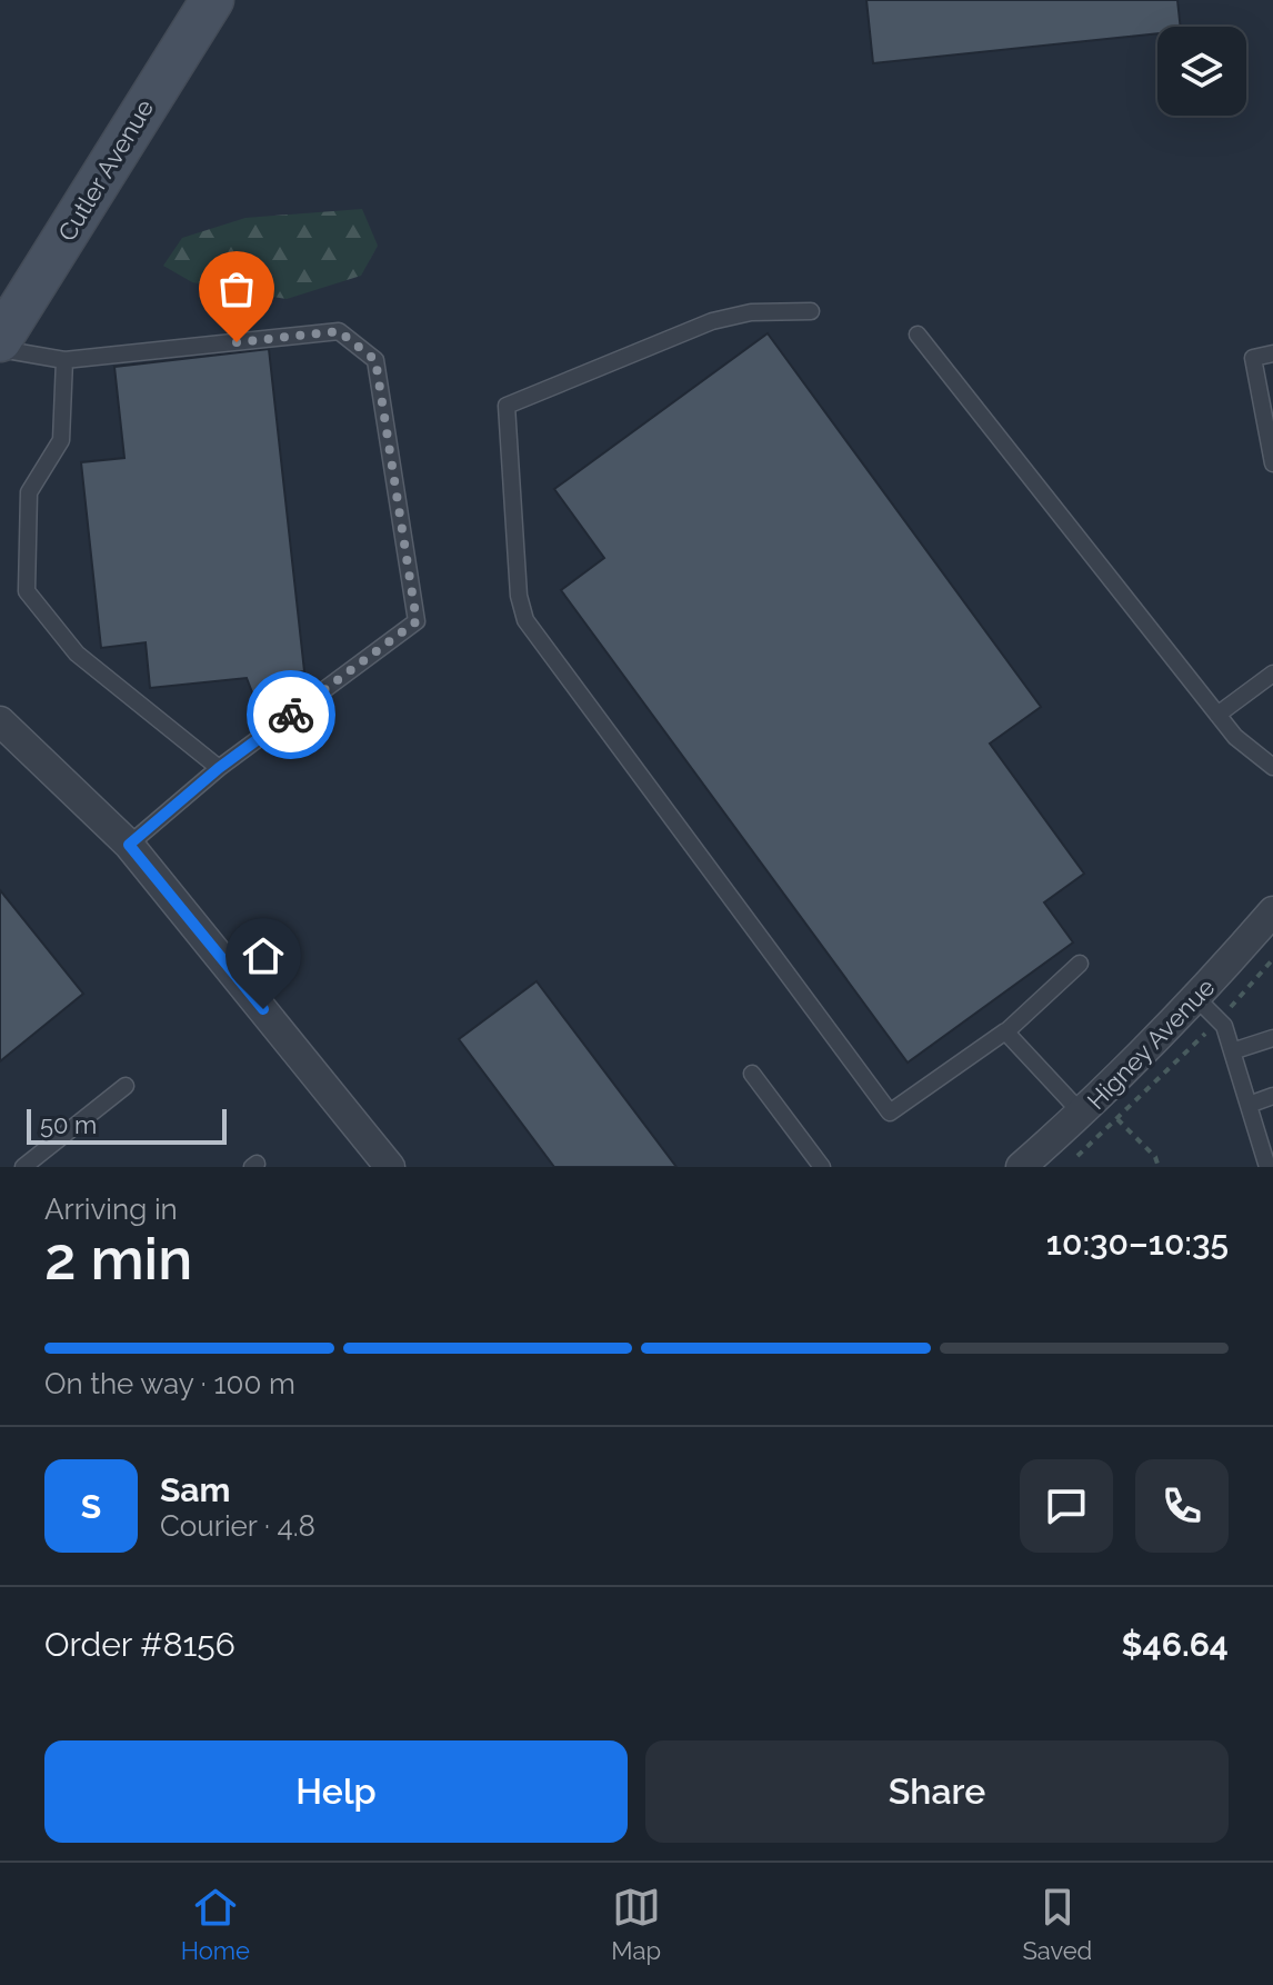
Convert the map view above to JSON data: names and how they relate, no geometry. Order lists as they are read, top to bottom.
{
  "streets": {
    "street": ["Cutler Avenue", "Higney Avenue"]
  },
  "scale_bar": "50 m",
  "page": {
    "scale": "50 m",
    "heading": ["2 min", "Arriving in", "10:30–10:35"],
    "panel": [
      "Sam",
      "Courier · 4.8",
      "Order #8156",
      "$46.64"
    ],
    "bar": "On the way · 100 m",
    "round": "S",
    "buttons": ["Help", "Share"],
    "tabs": ["Home", "Map", "Saved"]
  }
}
